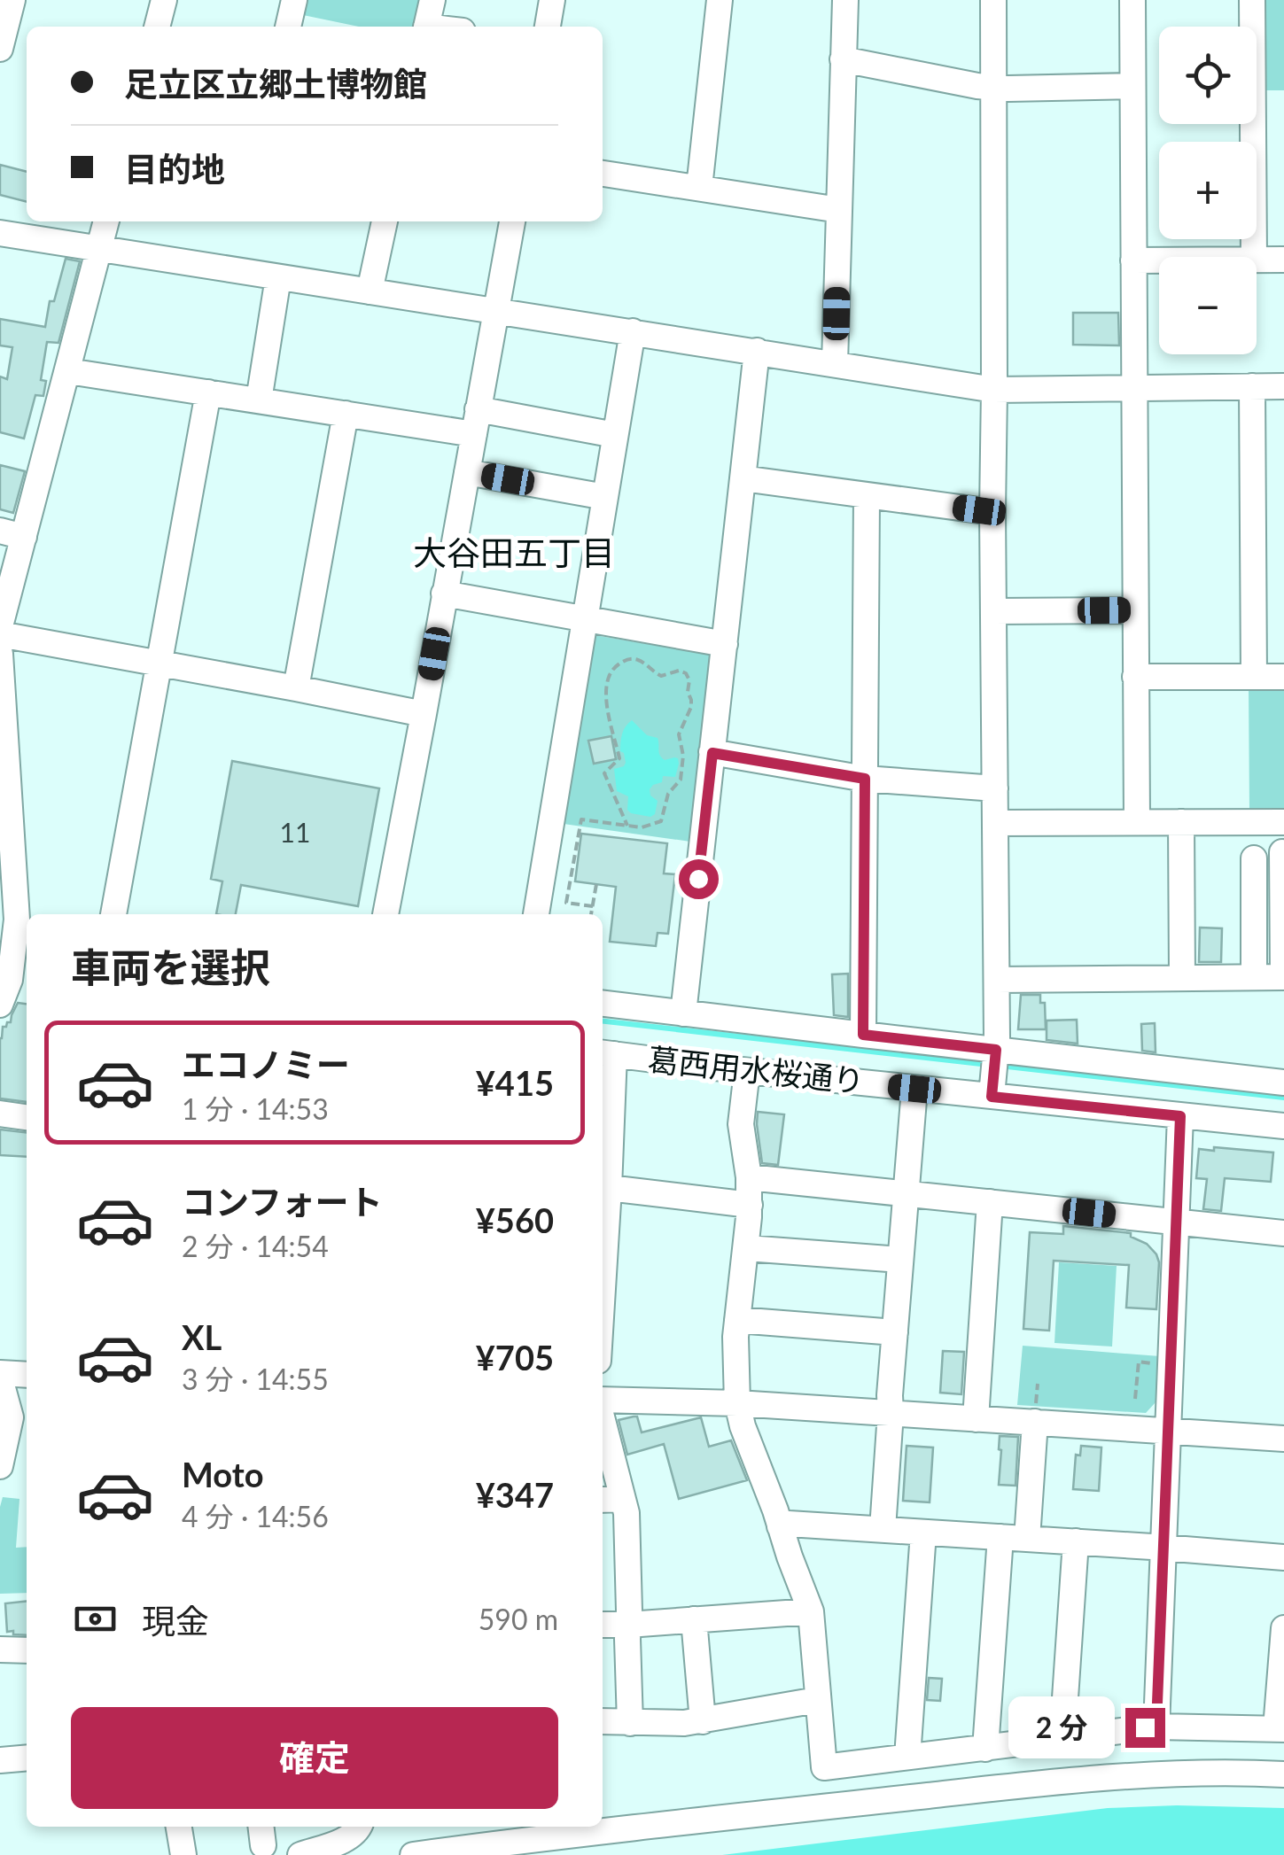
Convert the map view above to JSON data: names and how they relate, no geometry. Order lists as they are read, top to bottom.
{
  "streets": {
    "street": ["葛西用水桜通り"]
  },
  "districts": ["大谷田五丁目"],
  "house_numbers": ["11"],
  "page": {
    "map_buttons": ["+", "−"],
    "banner": ["足立区立郷土博物館", "目的地"],
    "heading": "車両を選択",
    "list": [
      {
        "name": "エコノミー",
        "note": "1 分 · 14:53",
        "value": "¥415"
      },
      {
        "name": "コンフォート",
        "note": "2 分 · 14:54",
        "value": "¥560"
      },
      {
        "name": "XL",
        "note": "3 分 · 14:55",
        "value": "¥705"
      },
      {
        "name": "Moto",
        "note": "4 分 · 14:56",
        "value": "¥347"
      }
    ],
    "pay": ["現金", "590 m"],
    "buttons": "確定",
    "bubble": "2 分"
  }
}
